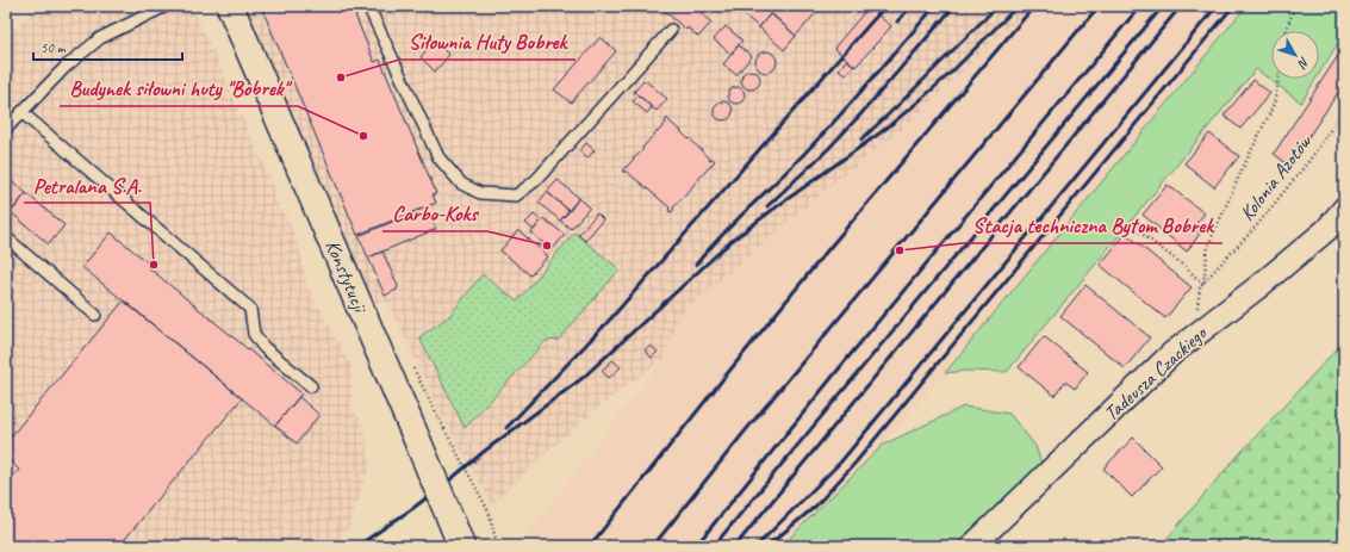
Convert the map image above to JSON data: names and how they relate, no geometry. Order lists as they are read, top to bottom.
{
  "streets": {
    "street": ["Konstytucji", "Tadeusza Czackiego"],
    "path": ["Kolonia Azotów"]
  },
  "crossings": [
    ["Kolonia Azotów", "Tadeusza Czackiego"]
  ],
  "places": [
    "Siłownia Huty Bobrek",
    "Budynek siłowni huty \"Bobrek\"",
    "Carbo-Koks",
    "Stacja techniczna Bytom Bobrek",
    "Petralana S.A."
  ],
  "scale_bar": "50 m",
  "north": "bottom right"
}
